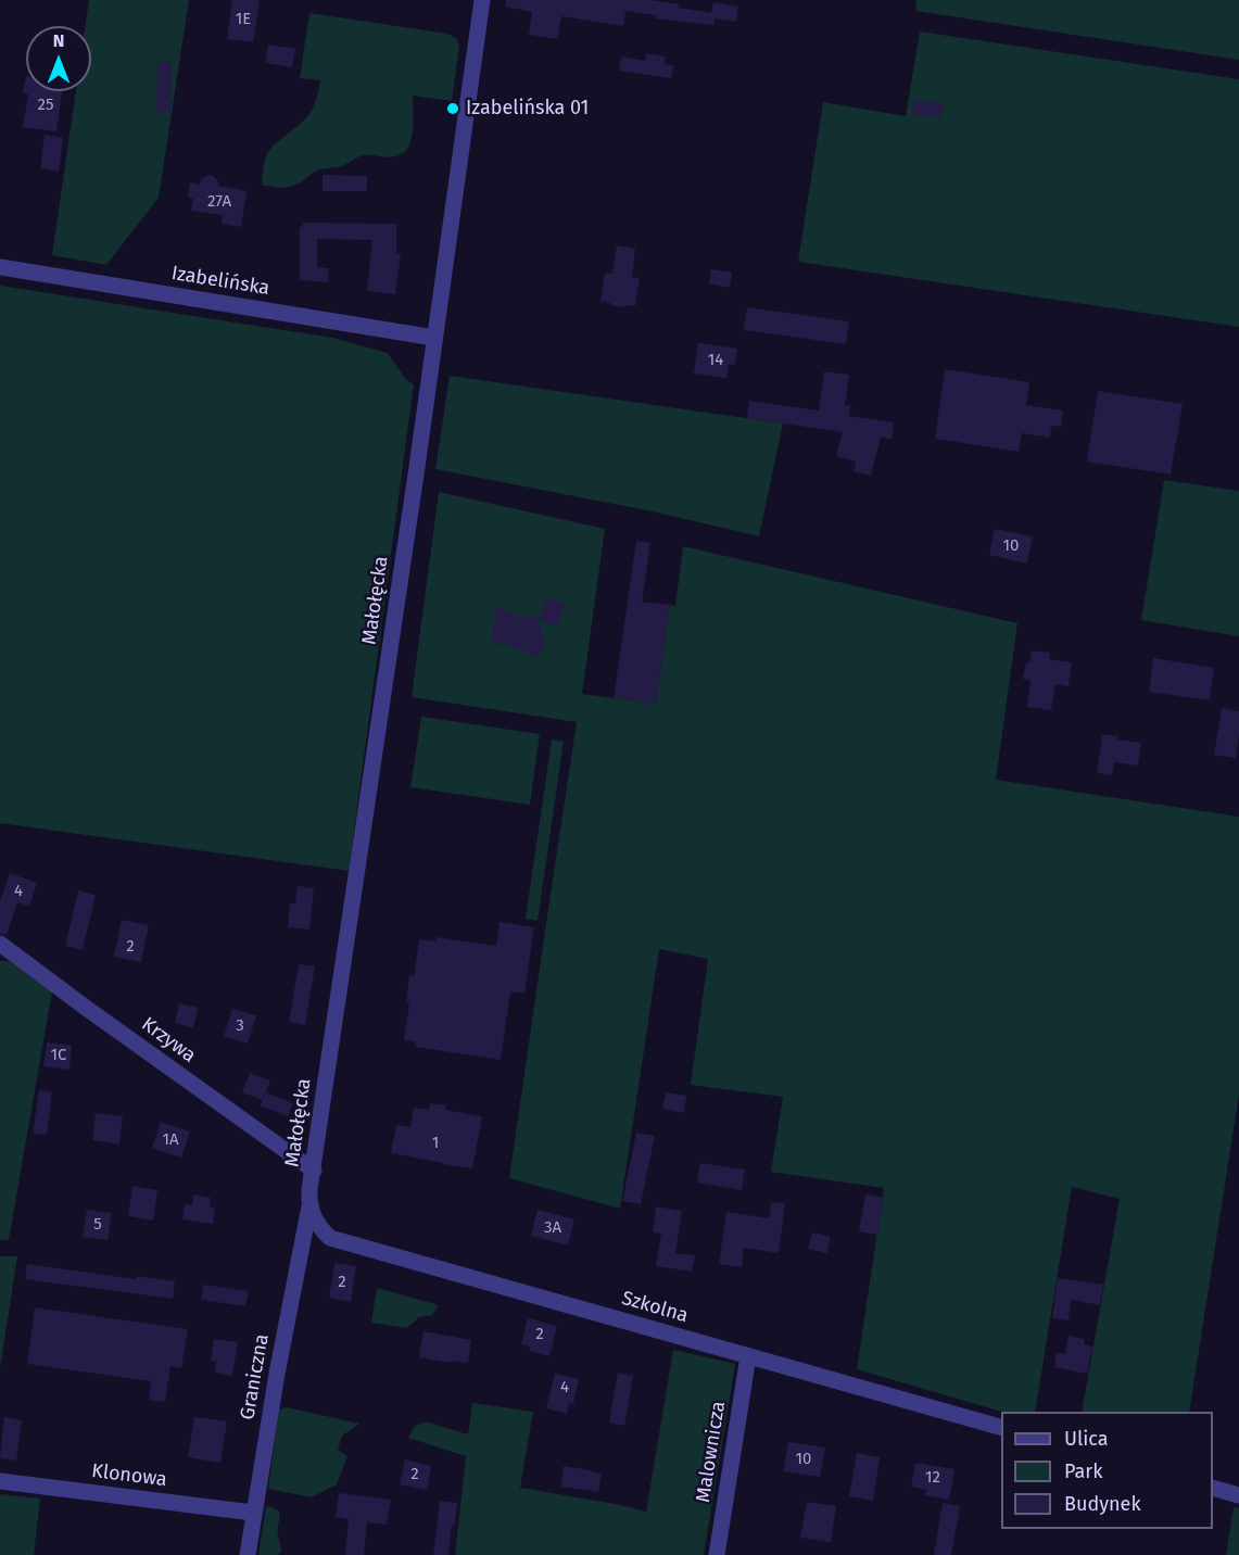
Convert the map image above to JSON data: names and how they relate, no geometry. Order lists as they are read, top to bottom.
{
  "streets": {
    "street": [
      "Izabelińska",
      "Małołęcka",
      "Krzywa",
      "Szkolna",
      "Graniczna",
      "Malownicza",
      "Klonowa"
    ]
  },
  "crossings": [
    ["Izabelińska", "Małołęcka"],
    ["Małołęcka", "Krzywa"],
    ["Małołęcka", "Szkolna"],
    ["Małołęcka", "Graniczna"],
    ["Szkolna", "Graniczna"],
    ["Szkolna", "Malownicza"],
    ["Graniczna", "Klonowa"]
  ],
  "places": ["Izabelińska 01"],
  "house_numbers": [
    "1E",
    "25",
    "27A",
    "14",
    "10",
    "4",
    "2",
    "3",
    "1C",
    "1A",
    "1",
    "5",
    "3A",
    "2",
    "2",
    "4",
    "10",
    "2",
    "12"
  ],
  "legend": ["Ulica", "Park", "Budynek"],
  "north": "top"
}
